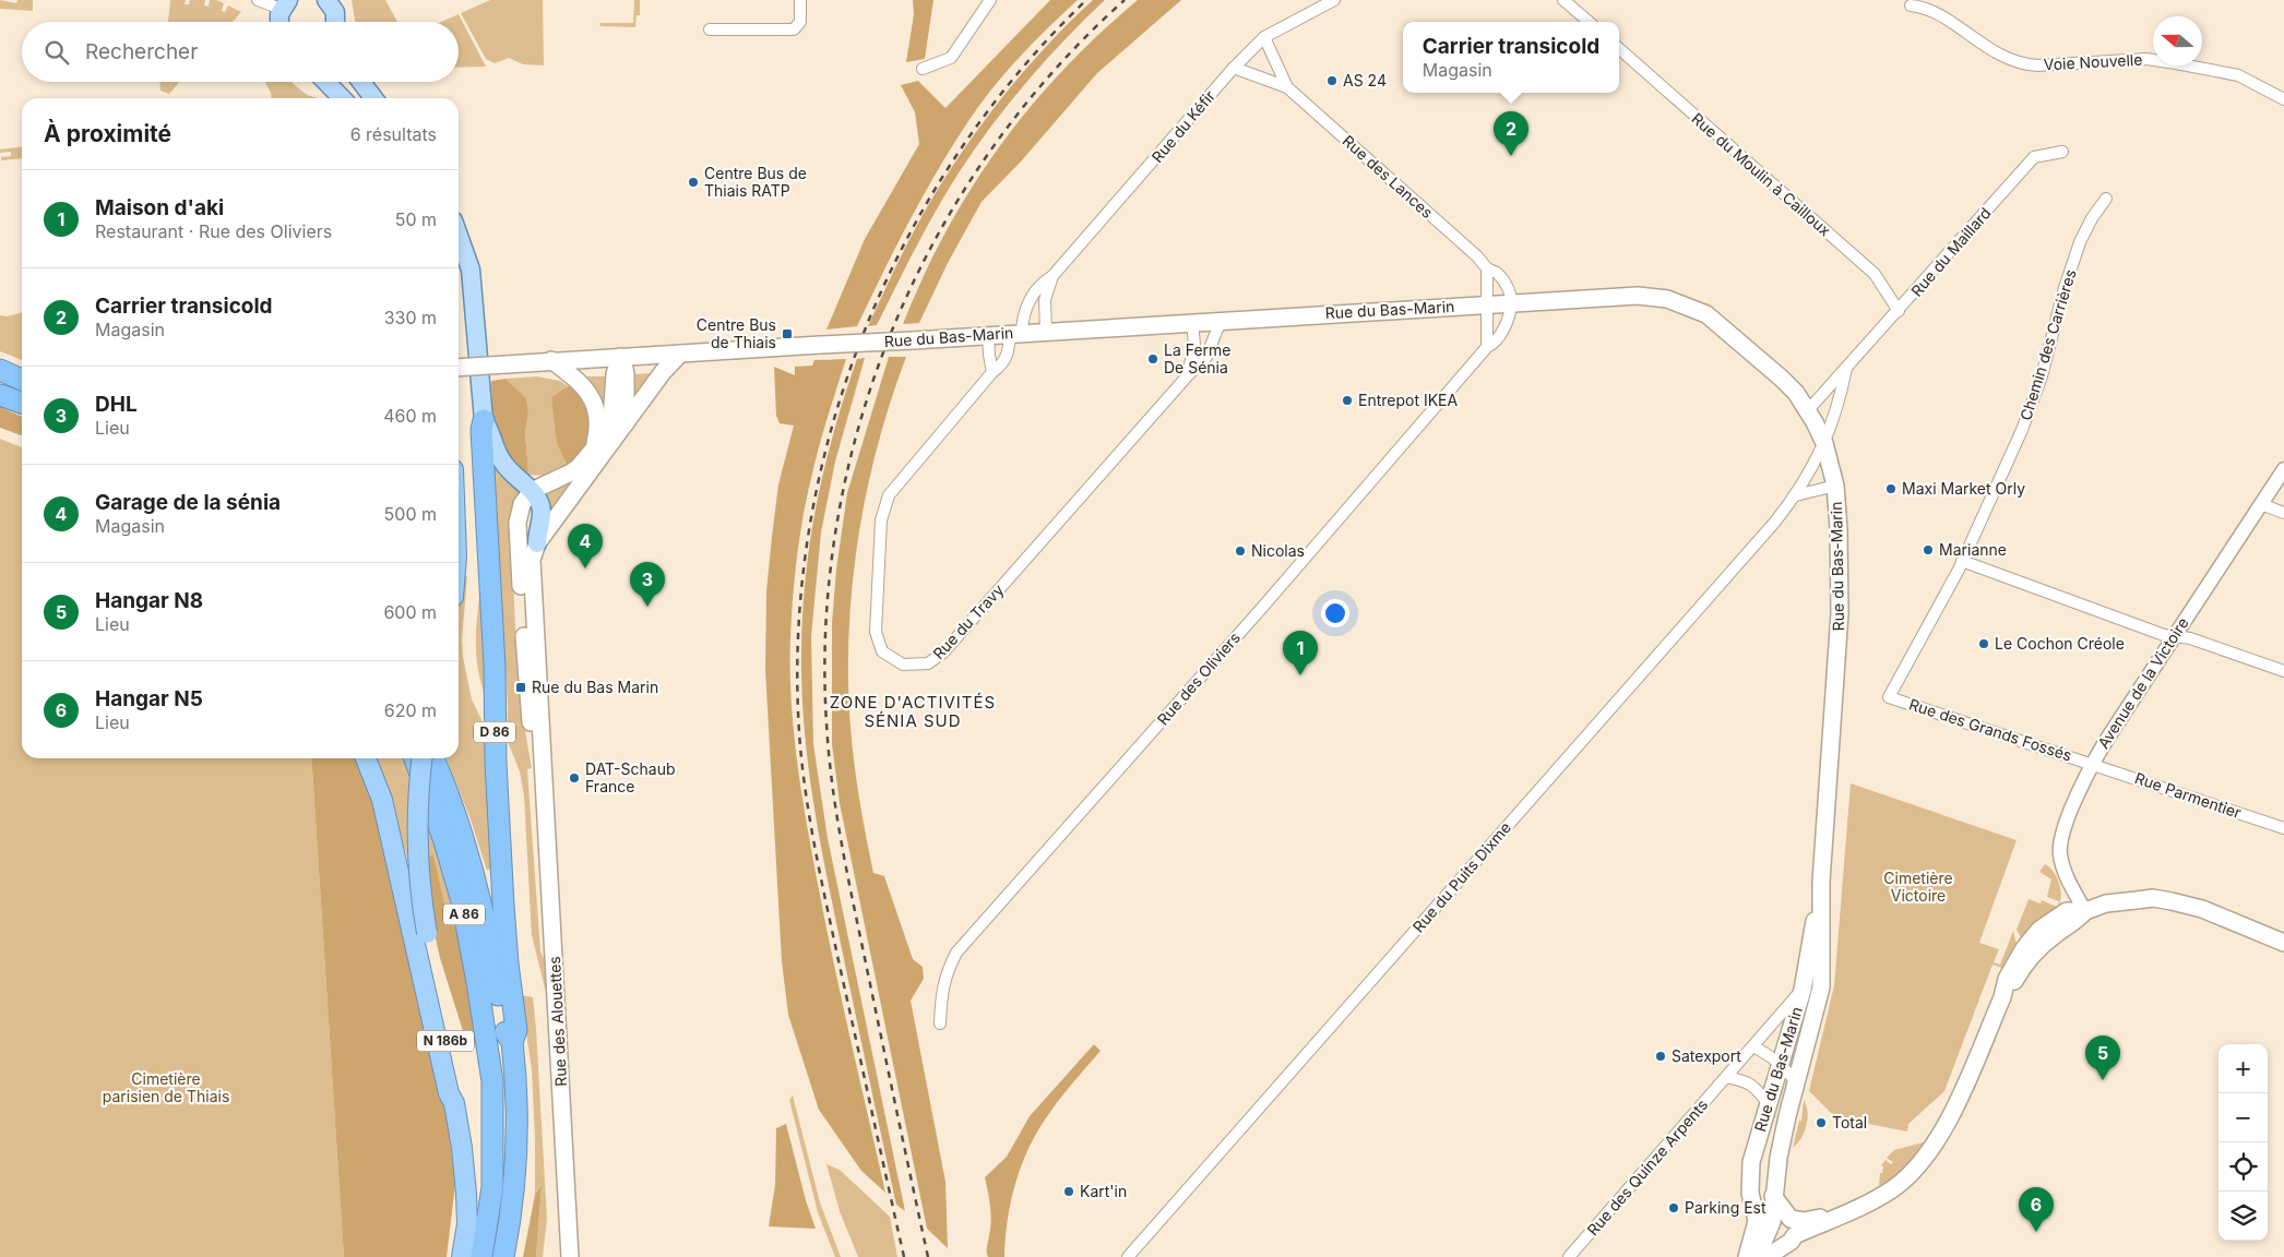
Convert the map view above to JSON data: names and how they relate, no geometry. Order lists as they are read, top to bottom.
{
  "streets": {
    "highway": ["D 86", "A 86", "N 186b"],
    "main road": ["Rue du Bas-Marin", "Rue des Alouettes"],
    "street": [
      "Voie Nouvelle",
      "Rue du Kéfir",
      "Rue du Moulin à Cailloux",
      "Rue des Lances",
      "Rue du Maillard",
      "Chemin des Carrières",
      "Rue du Travy",
      "Rue des Oliviers",
      "Avenue de la Victoire",
      "Rue des Grands Fossés",
      "Rue Parmentier",
      "Rue du Puits Dixme",
      "Rue des Quinze Arpents"
    ]
  },
  "crossings": [
    ["Rue du Kéfir", "Rue des Lances"],
    ["Rue du Kéfir", "Rue du Bas-Marin"],
    ["Rue du Kéfir", "Rue du Travy"],
    ["Rue du Moulin à Cailloux", "Rue du Maillard"],
    ["Rue des Lances", "Rue du Bas-Marin"],
    ["Rue des Lances", "Rue des Oliviers"],
    ["Rue du Maillard", "Rue du Bas-Marin"],
    ["Rue du Bas-Marin", "Rue du Travy"],
    ["Rue du Bas-Marin", "Rue des Oliviers"],
    ["Rue du Bas-Marin", "Rue du Puits Dixme"],
    ["Rue du Bas-Marin", "Rue des Quinze Arpents"],
    ["Chemin des Carrières", "Rue des Grands Fossés"],
    ["Avenue de la Victoire", "Rue des Grands Fossés"],
    ["Avenue de la Victoire", "Rue Parmentier"],
    ["Rue des Grands Fossés", "Rue Parmentier"],
    ["D 86", "A 86"]
  ],
  "districts": ["ZONE D'ACTIVITÉS SÉNIA SUD"],
  "parks": ["Cimetière Victoire", "Cimetière parisien de Thiais"],
  "places": {
    "other": [
      "AS 24",
      "Centre Bus de Thiais RATP",
      "La Ferme De Sénia",
      "Entrepot IKEA",
      "Maxi Market Orly",
      "Marianne",
      "Nicolas",
      "Le Cochon Créole",
      "DAT-Schaub France",
      "Satexport",
      "Total",
      "Kart'in",
      "Parking Est"
    ],
    "transit": ["Centre Bus de Thiais", "Rue du Bas Marin"]
  },
  "north": "left",
  "page": {
    "popup": ["Carrier transicold", "Magasin"],
    "search": "Rechercher",
    "heading": ["À proximité", "6 résultats"],
    "pins": [
      "2",
      "4",
      "3",
      "1",
      "5",
      "6"
    ],
    "list": [
      {
        "mark": "1",
        "name": "Maison d'aki",
        "note": "Restaurant · Rue des Oliviers",
        "value": "50 m"
      },
      {
        "mark": "2",
        "name": "Carrier transicold",
        "note": "Magasin",
        "value": "330 m"
      },
      {
        "mark": "3",
        "name": "DHL",
        "note": "Lieu",
        "value": "460 m"
      },
      {
        "mark": "4",
        "name": "Garage de la sénia",
        "note": "Magasin",
        "value": "500 m"
      },
      {
        "mark": "5",
        "name": "Hangar N8",
        "note": "Lieu",
        "value": "600 m"
      },
      {
        "mark": "6",
        "name": "Hangar N5",
        "note": "Lieu",
        "value": "620 m"
      }
    ],
    "map_buttons": ["+", "−"]
  }
}
